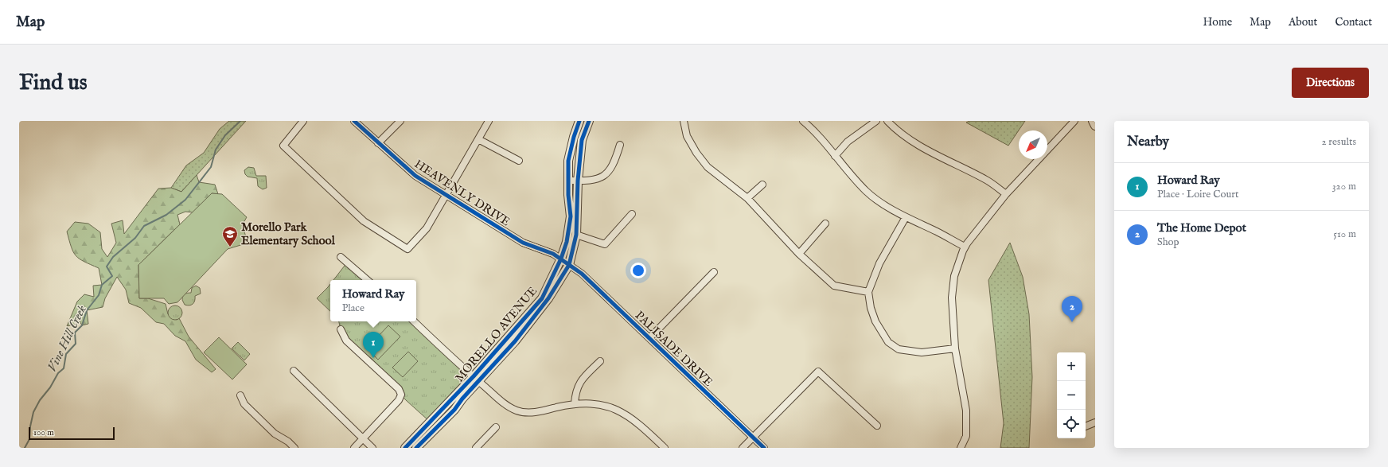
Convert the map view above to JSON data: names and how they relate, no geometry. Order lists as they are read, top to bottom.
{
  "streets": {
    "street": ["HEAVENLY DRIVE", "MORELLO AVENUE", "PALISADE DRIVE"]
  },
  "crossings": [
    ["HEAVENLY DRIVE", "MORELLO AVENUE"],
    ["HEAVENLY DRIVE", "PALISADE DRIVE"],
    ["MORELLO AVENUE", "PALISADE DRIVE"]
  ],
  "water": ["Vine Hill Creek"],
  "places": {
    "school or university": ["Morello Park Elementary School"]
  },
  "scale_bar": "100 m",
  "north": "bottom left",
  "page": {
    "header": "Map",
    "nav": [
      "Home",
      "Map",
      "About",
      "Contact"
    ],
    "buttons": "Directions",
    "title": "Find us",
    "heading": ["Nearby", "2 results"],
    "list": [
      {
        "mark": "1",
        "name": "Howard Ray",
        "note": "Place · Loire Court",
        "value": "320 m"
      },
      {
        "mark": "2",
        "name": "The Home Depot",
        "note": "Shop",
        "value": "510 m"
      }
    ],
    "popup": ["Howard Ray", "Place"],
    "pins": ["2", "1"],
    "map_buttons": ["+", "−"],
    "scale": "100 m"
  }
}
